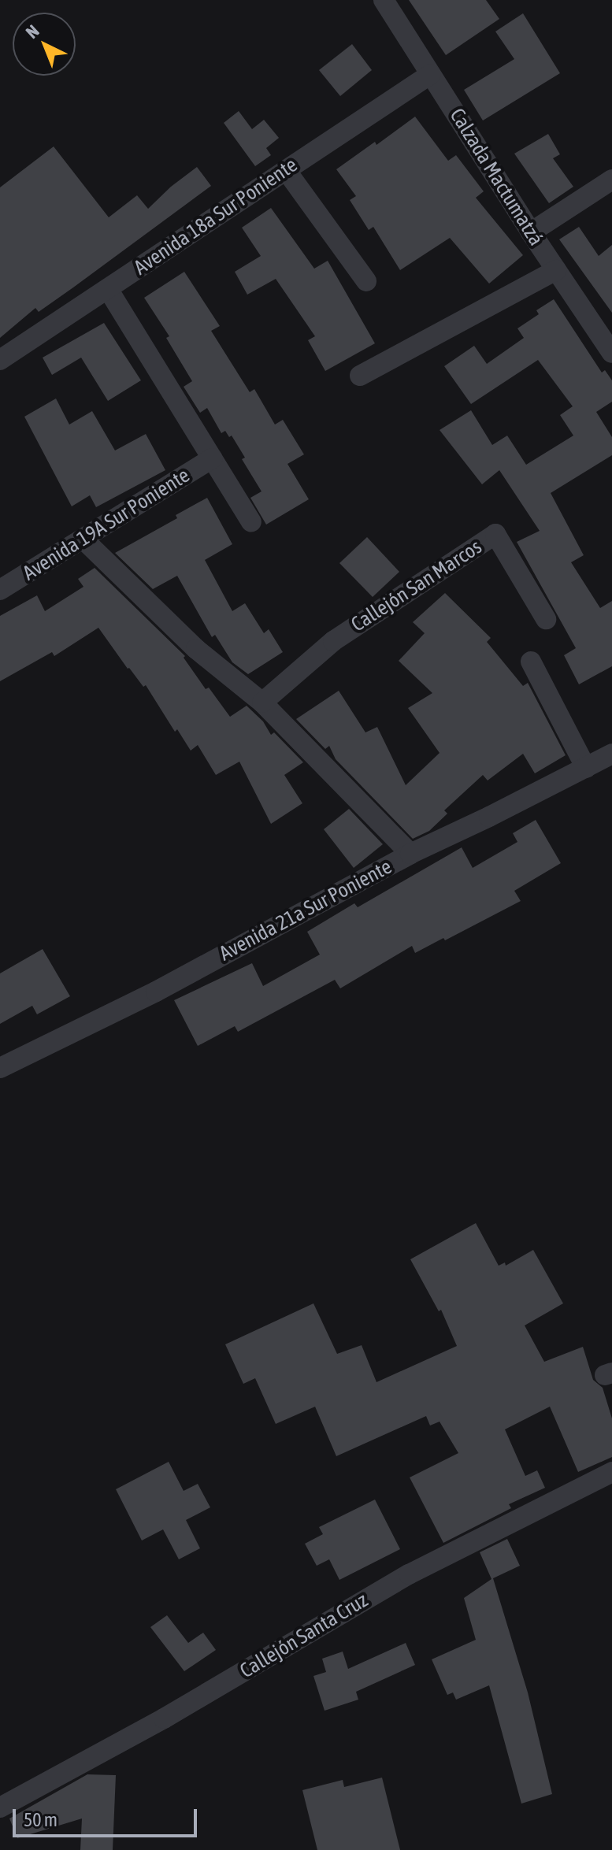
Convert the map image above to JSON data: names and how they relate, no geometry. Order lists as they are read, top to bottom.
{
  "streets": {
    "street": [
      "Calzada Mactumatzá",
      "Avenida 18a Sur Poniente",
      "Avenida 19A Sur Poniente",
      "Callejón San Marcos",
      "Avenida 21a Sur Poniente",
      "Callejón Santa Cruz"
    ]
  },
  "crossings": [
    ["Calzada Mactumatzá", "Avenida 18a Sur Poniente"]
  ],
  "scale_bar": "50 m",
  "north": "top left"
}
